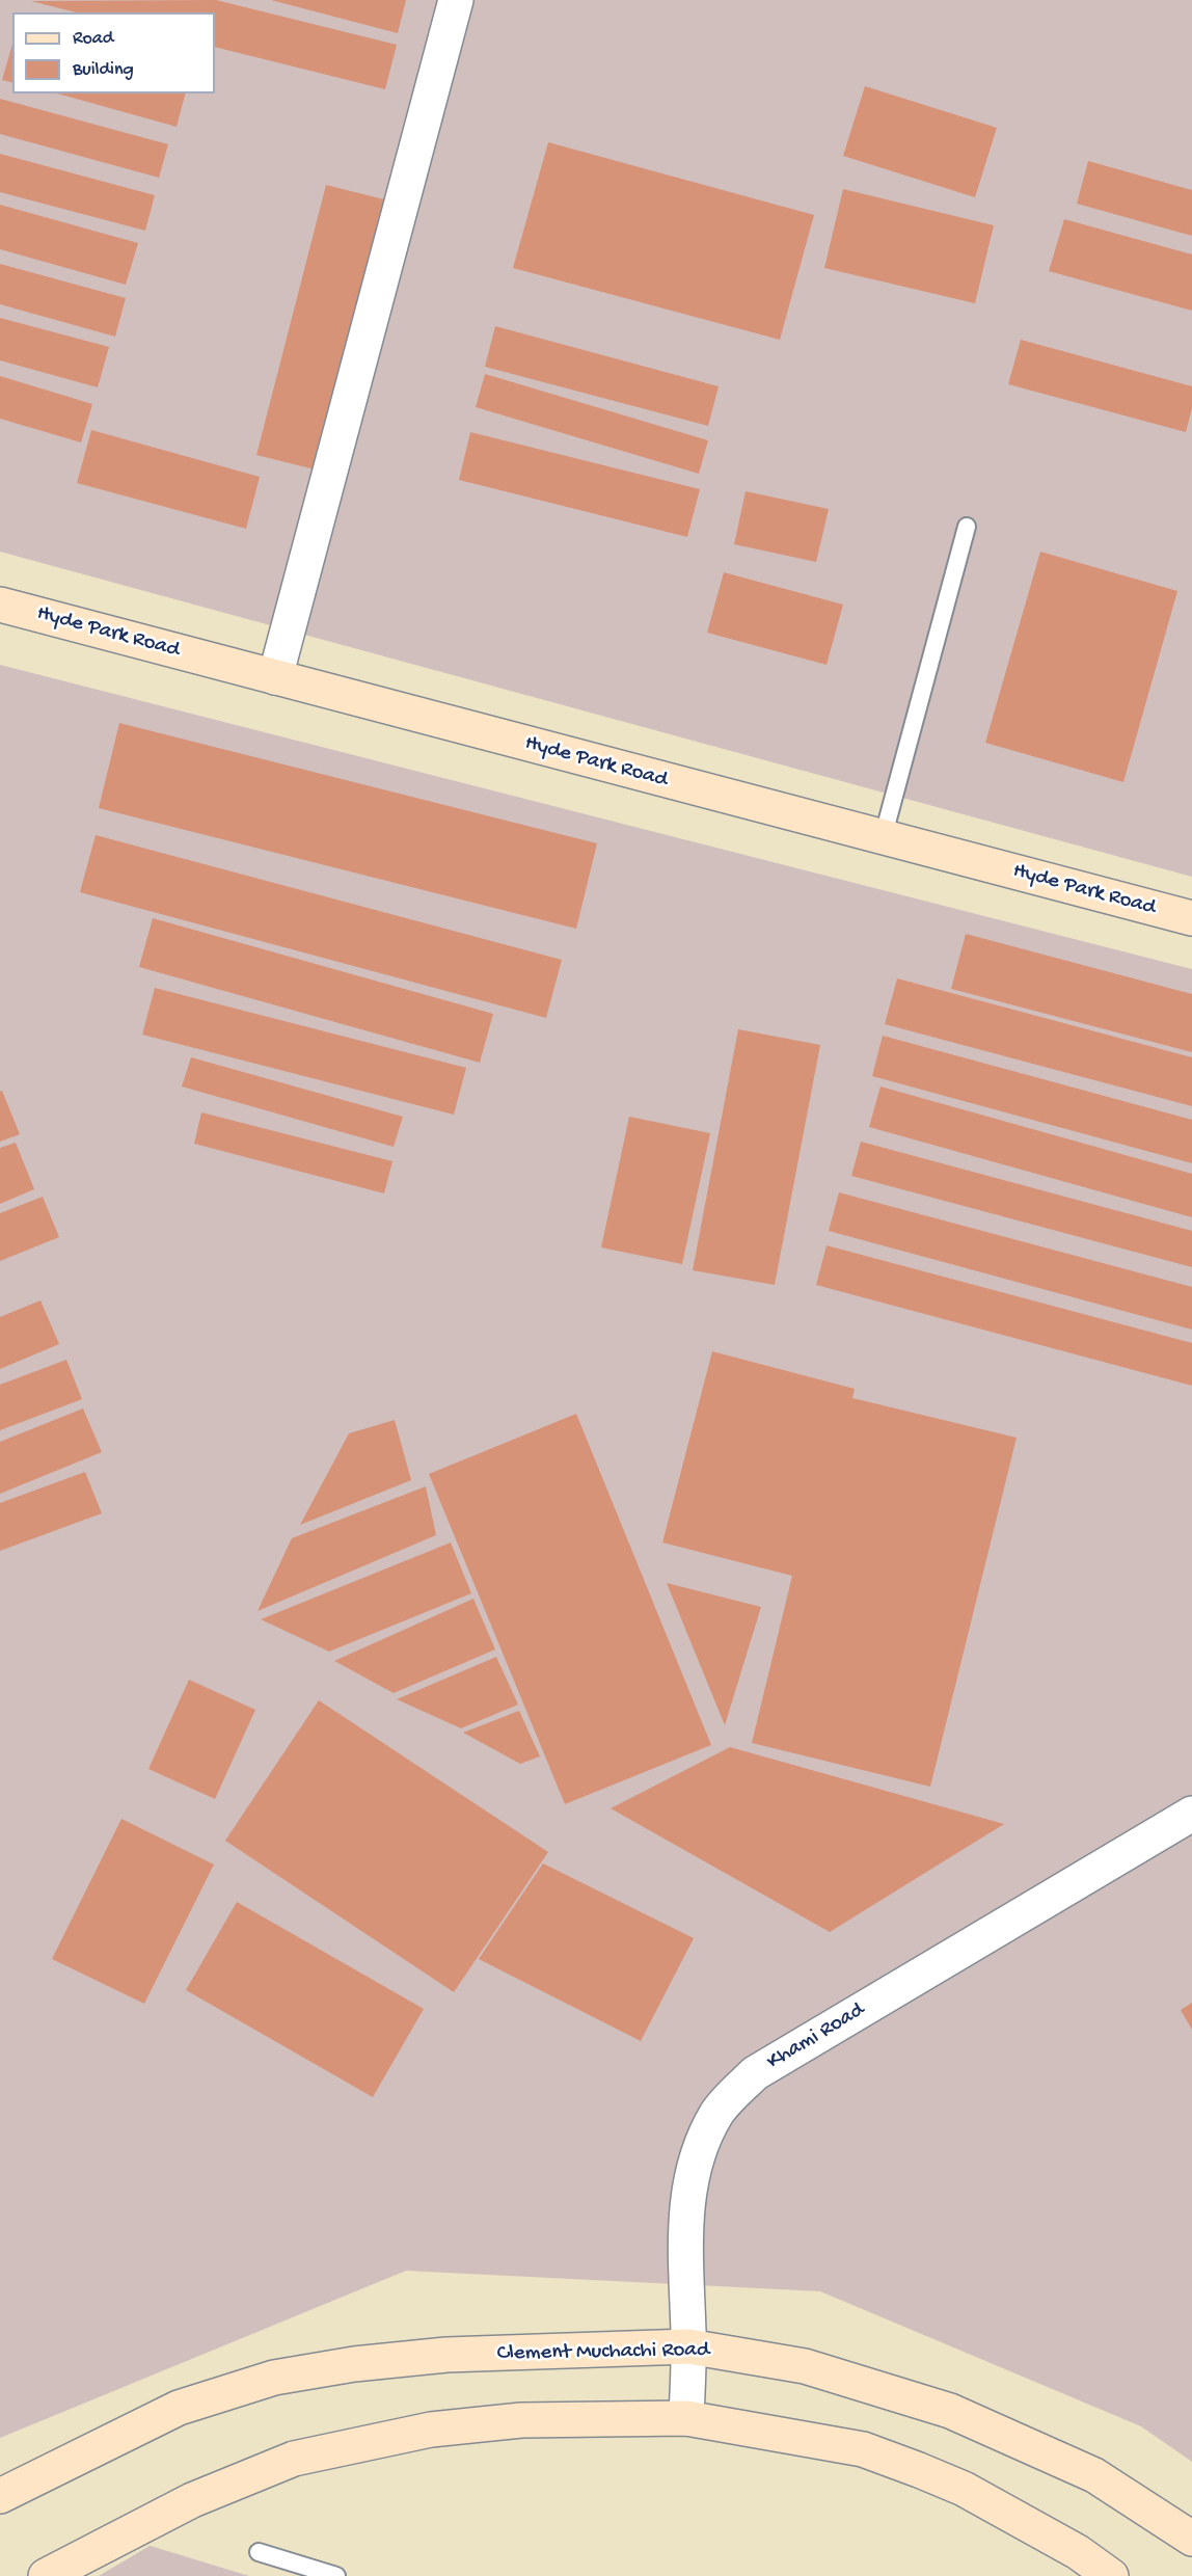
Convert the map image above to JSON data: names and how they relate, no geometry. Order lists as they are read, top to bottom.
{
  "streets": {
    "main road": ["Hyde Park Road", "Clement Muchachi Road"],
    "street": ["Khami Road"]
  },
  "crossings": [
    ["Khami Road", "Clement Muchachi Road"]
  ],
  "legend": ["Road", "Building"]
}
